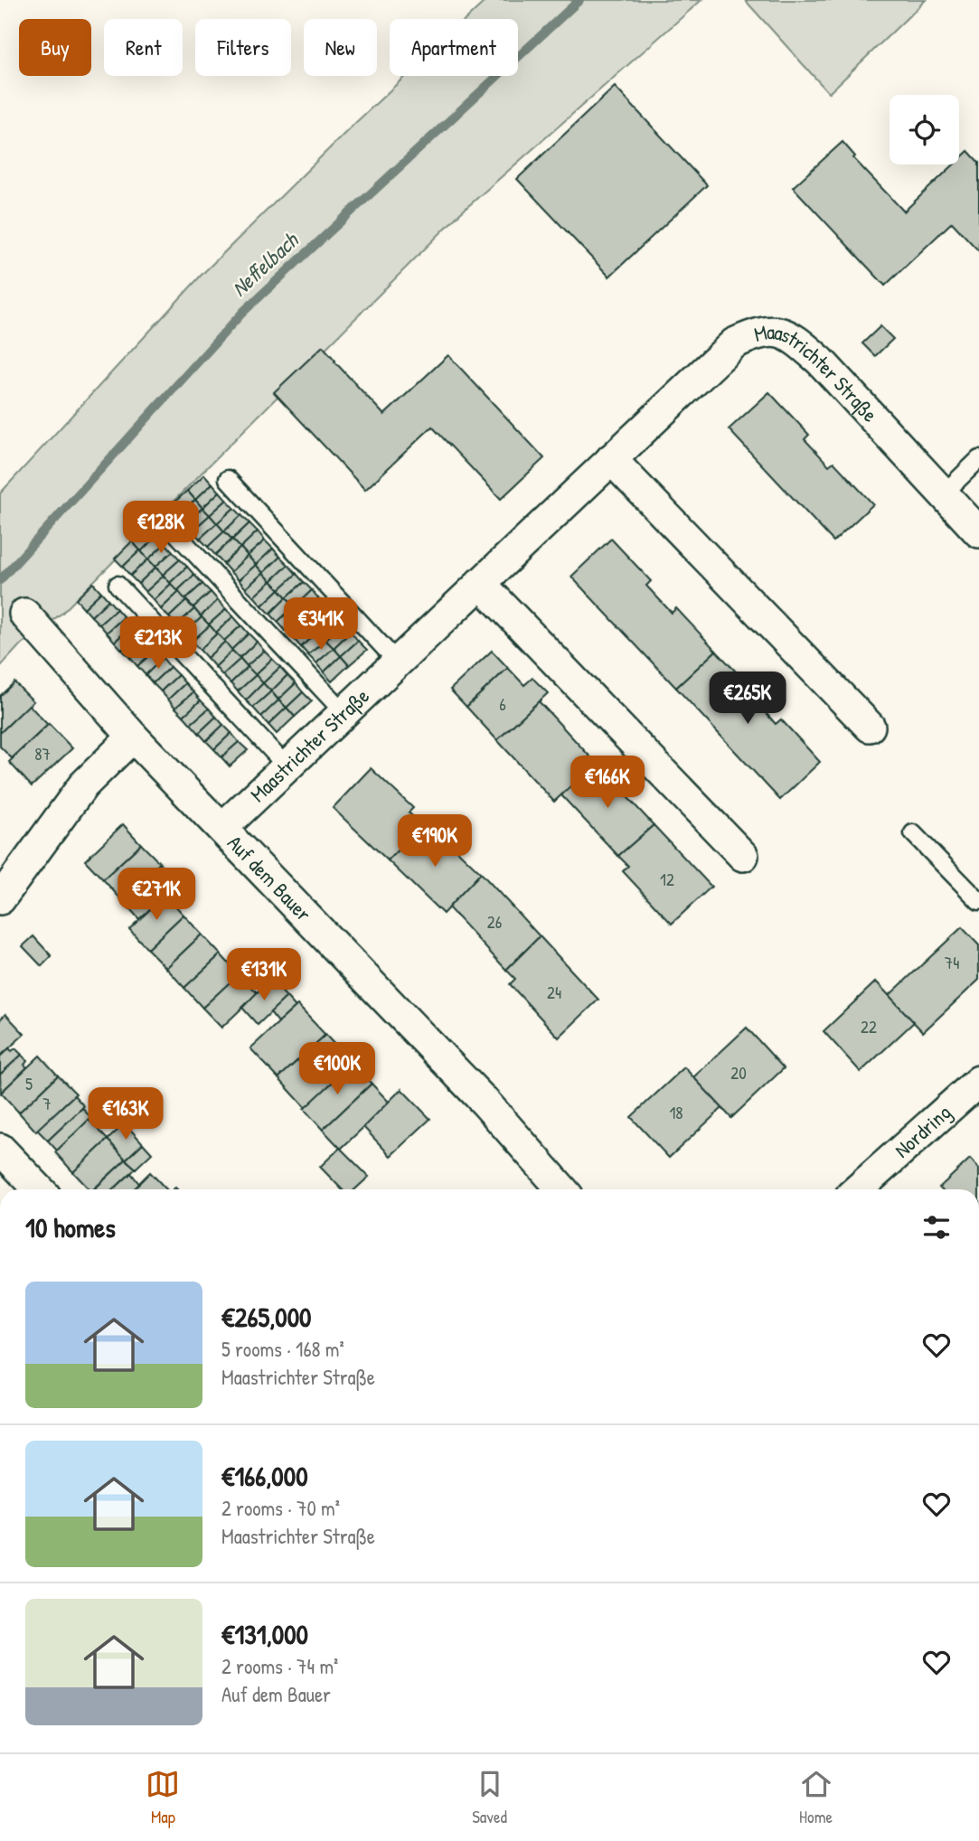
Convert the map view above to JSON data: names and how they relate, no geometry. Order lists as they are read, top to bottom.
{
  "streets": {
    "street": ["Maastrichter Straße", "Auf dem Bauer", "Nordring"]
  },
  "crossings": [
    ["Maastrichter Straße", "Auf dem Bauer"]
  ],
  "water": ["Neffelbach"],
  "house_numbers": [
    "6",
    "87",
    "12",
    "26",
    "74",
    "24",
    "22",
    "20",
    "5",
    "7",
    "18"
  ],
  "page": {
    "chip": [
      "Buy",
      "Rent",
      "Filters",
      "New",
      "Apartment"
    ],
    "price": [
      "€128K",
      "€341K",
      "€213K",
      "€265K",
      "€166K",
      "€190K",
      "€271K",
      "€131K",
      "€100K",
      "€163K"
    ],
    "heading": "10 homes",
    "list": [
      {
        "name": "€265,000",
        "note": "5 rooms · 168 m² · Maastrichter Straße"
      },
      {
        "name": "€166,000",
        "note": "2 rooms · 70 m² · Maastrichter Straße"
      },
      {
        "name": "€131,000",
        "note": "2 rooms · 74 m² · Auf dem Bauer"
      }
    ],
    "tabs": ["Map", "Saved", "Home"]
  }
}
